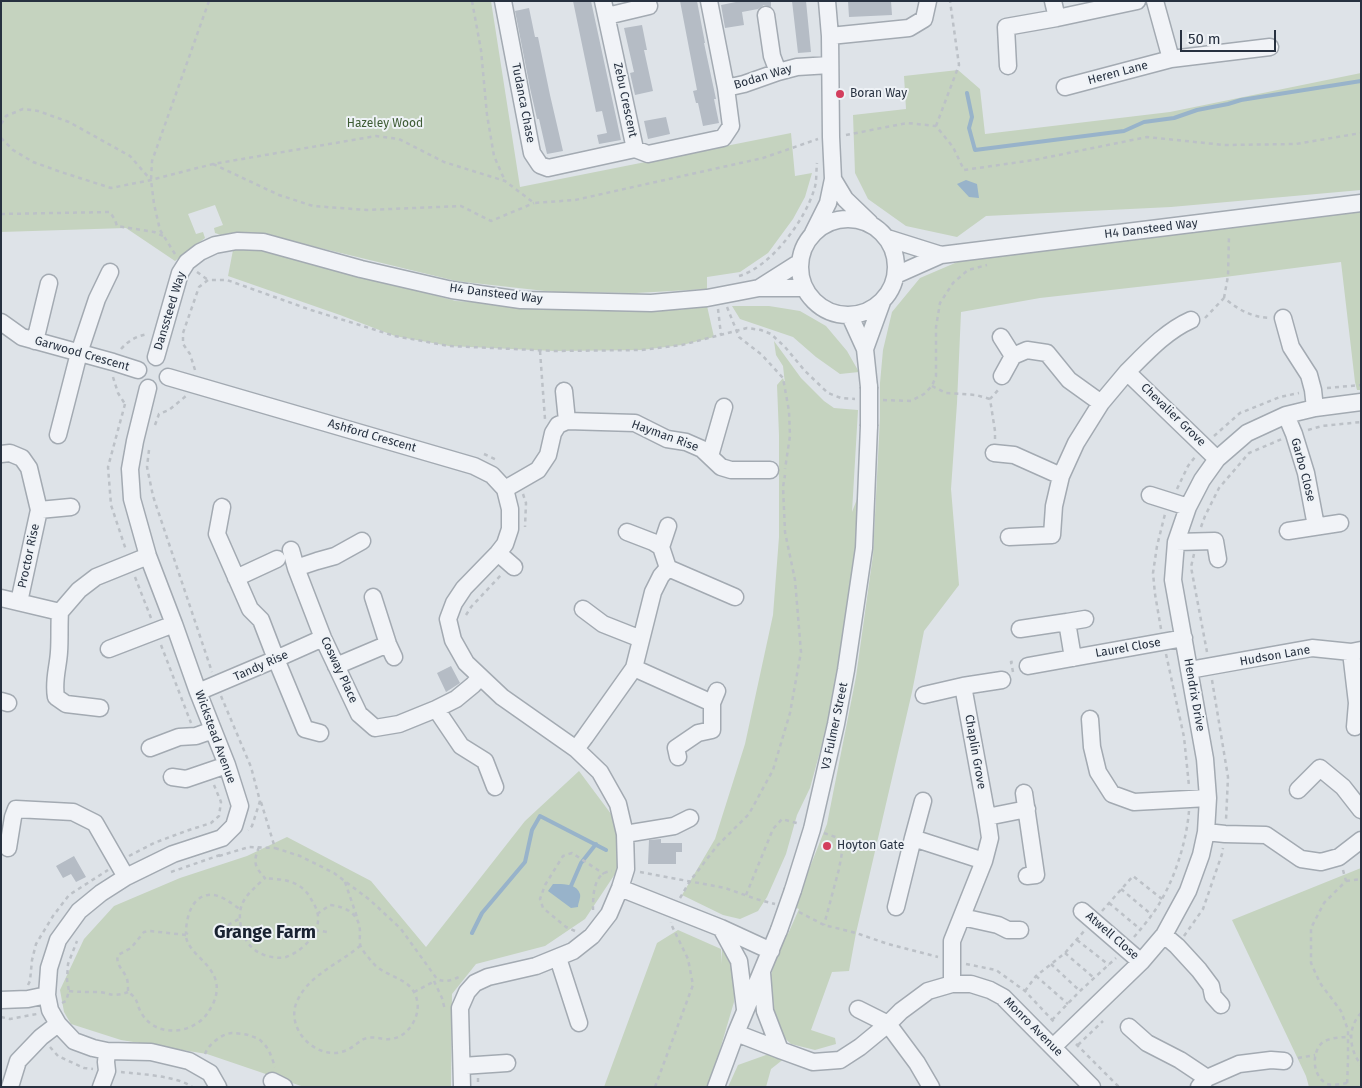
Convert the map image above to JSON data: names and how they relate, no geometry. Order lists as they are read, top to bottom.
{
  "streets": {
    "street": [
      "Heren Lane",
      "Bodan Way",
      "Zebu Crescent",
      "Tudanca Chase",
      "H4 Dansteed Way",
      "Danssteed Way",
      "Garwood Crescent",
      "Chevalier Grove",
      "Ashford Crescent",
      "Hayman Rise",
      "Garbo Close",
      "Proctor Rise",
      "Laurel Close",
      "Hudson Lane",
      "Tandy Rise",
      "Cosway Place",
      "Hendrix Drive",
      "V3 Fulmer Street",
      "Wickstead Avenue",
      "Chaplin Grove",
      "Atwell Close",
      "Monro Avenue"
    ]
  },
  "crossings": [
    ["Bodan Way", "Zebu Crescent"],
    ["Zebu Crescent", "Tudanca Chase"],
    ["H4 Dansteed Way", "Danssteed Way"],
    ["H4 Dansteed Way", "V3 Fulmer Street"],
    ["Danssteed Way", "Garwood Crescent"],
    ["Danssteed Way", "Ashford Crescent"],
    ["Danssteed Way", "Wickstead Avenue"],
    ["Garwood Crescent", "Ashford Crescent"],
    ["Garwood Crescent", "Wickstead Avenue"],
    ["Chevalier Grove", "Hendrix Drive"],
    ["Ashford Crescent", "Wickstead Avenue"],
    ["Garbo Close", "Hendrix Drive"],
    ["Laurel Close", "Hendrix Drive"],
    ["Hudson Lane", "Hendrix Drive"],
    ["Tandy Rise", "Cosway Place"],
    ["Tandy Rise", "Wickstead Avenue"],
    ["Hendrix Drive", "Atwell Close"],
    ["Hendrix Drive", "Monro Avenue"],
    ["V3 Fulmer Street", "Monro Avenue"],
    ["Chaplin Grove", "Monro Avenue"]
  ],
  "districts": ["Grange Farm"],
  "parks": ["Hazeley Wood"],
  "places": ["Boran Way", "Hoyton Gate"],
  "scale_bar": "50 m"
}
